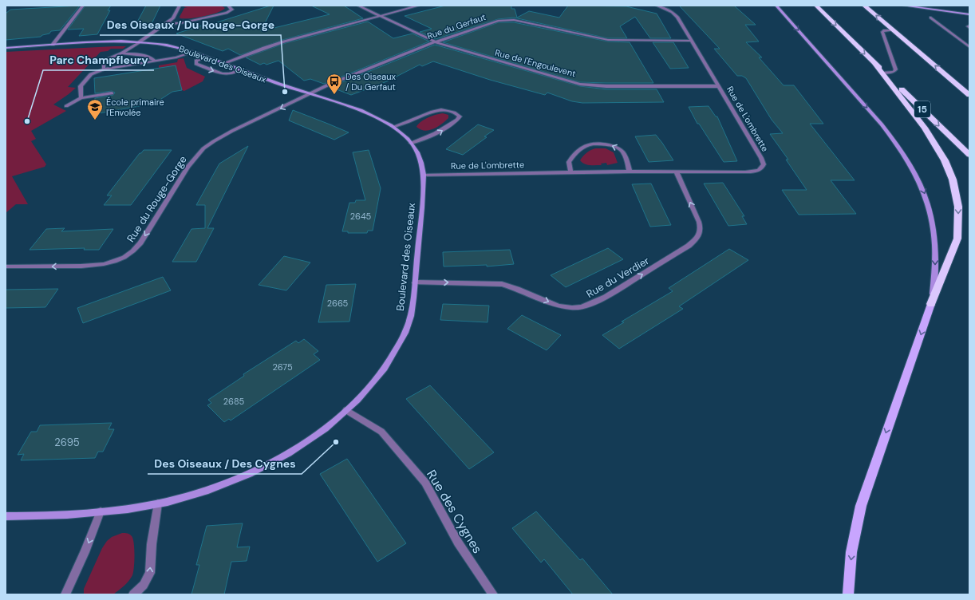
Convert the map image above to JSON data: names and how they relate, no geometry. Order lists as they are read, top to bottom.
{
  "streets": {
    "highway": ["15"],
    "street": [
      "Rue du Gerfaut",
      "Rue de l'Engoulevent",
      "Boulevard des Oiseaux",
      "Rue de L'ombrette",
      "Rue du Rouge-Gorge",
      "Rue du Verdier",
      "Rue des Cygnes"
    ]
  },
  "crossings": [
    ["Rue du Gerfaut", "Rue de l'Engoulevent"],
    ["Rue du Gerfaut", "Boulevard des Oiseaux"],
    ["Rue du Gerfaut", "Rue de L'ombrette"],
    ["Rue du Gerfaut", "Rue du Rouge-Gorge"],
    ["Rue de l'Engoulevent", "Rue de L'ombrette"],
    ["Boulevard des Oiseaux", "Rue de L'ombrette"],
    ["Boulevard des Oiseaux", "Rue du Rouge-Gorge"],
    ["Boulevard des Oiseaux", "Rue du Verdier"],
    ["Boulevard des Oiseaux", "Rue des Cygnes"],
    ["Rue de L'ombrette", "Rue du Verdier"]
  ],
  "one_way": ["Rue du Rouge-Gorge"],
  "places": {
    "other": ["Des Oiseaux / Du Rouge-Gorge", "Parc Champfleury", "Des Oiseaux / Des Cygnes"],
    "bus stop": ["Des Oiseaux / Du Gerfaut"],
    "school or university": ["École primaire l'Envolée"]
  },
  "house_numbers": [
    "2645",
    "2665",
    "2675",
    "2685",
    "2695"
  ]
}
